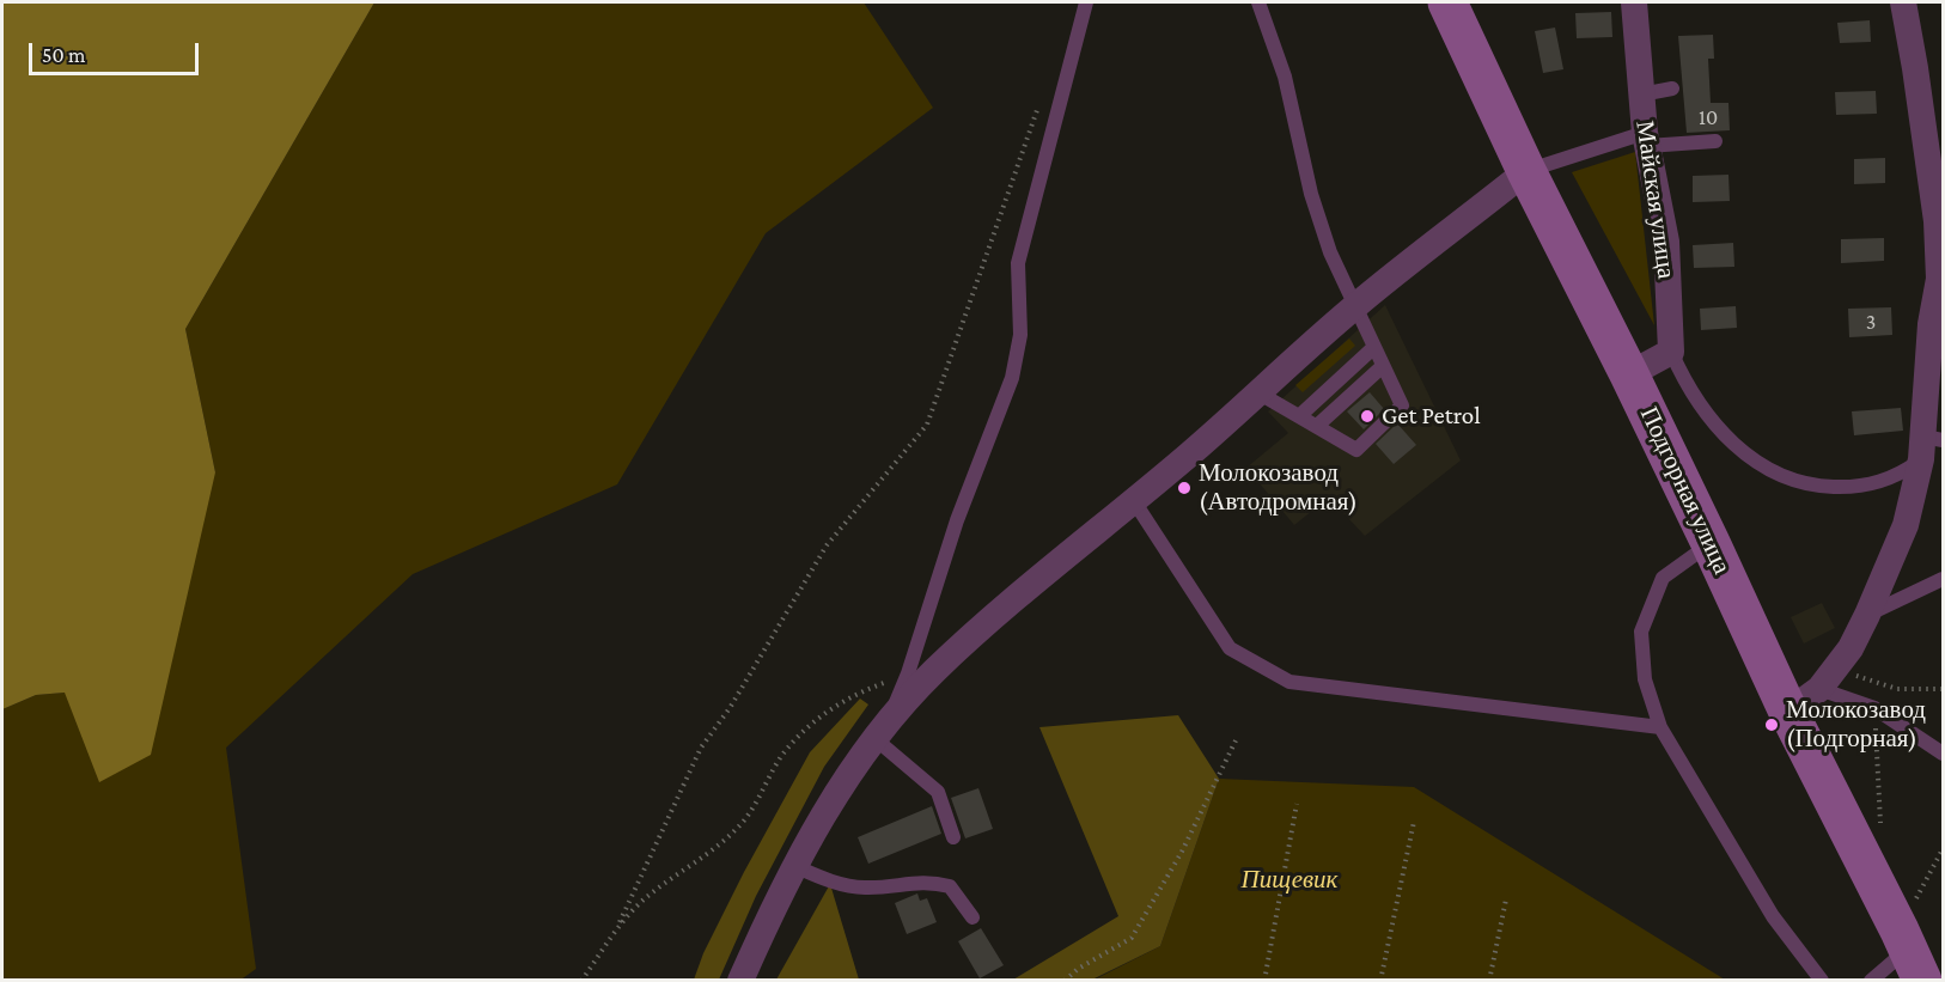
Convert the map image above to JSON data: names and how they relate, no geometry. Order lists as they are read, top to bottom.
{
  "streets": {
    "street": ["Майская улица", "Подгорная улица"]
  },
  "parks": ["Пищевик"],
  "places": ["Get Petrol", "Молокозавод (Автодромная)", "Молокозавод (Подгорная)"],
  "house_numbers": ["10", "3"],
  "scale_bar": "50 m"
}
